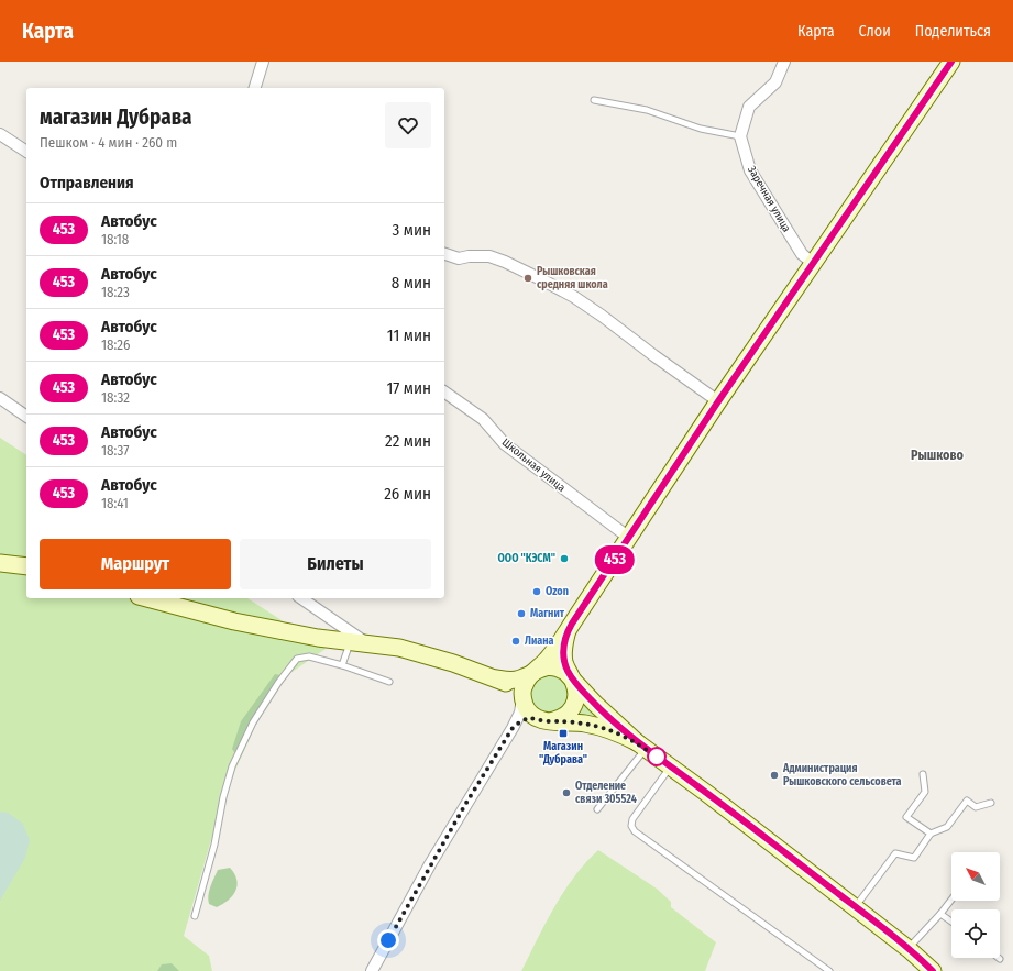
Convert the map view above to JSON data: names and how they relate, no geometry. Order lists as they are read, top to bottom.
{
  "streets": {
    "street": ["Заречная улица", "Школьная улица"]
  },
  "districts": ["Рышково"],
  "places": {
    "other": [
      "Рышковская средняя школа",
      "ООО \"КЭСМ\"",
      "Ozon",
      "Магнит",
      "Лиана",
      "Администрация Рышковского сельсовета",
      "Отделение связи 305524"
    ],
    "transit": ["Магазин \"Дубрава\""]
  },
  "lines": ["bus line 453"],
  "north": "top left",
  "page": {
    "header": "Карта",
    "nav": ["Карта", "Слои", "Поделиться"],
    "on_map": "453",
    "heading": [
      ["магазин Дубрава", "Пешком · 4 мин · 260 m"],
      "Отправления"
    ],
    "list": [
      {
        "mark": "453",
        "name": "Автобус",
        "note": "18:18",
        "value": "3 мин"
      },
      {
        "mark": "453",
        "name": "Автобус",
        "note": "18:23",
        "value": "8 мин"
      },
      {
        "mark": "453",
        "name": "Автобус",
        "note": "18:26",
        "value": "11 мин"
      },
      {
        "mark": "453",
        "name": "Автобус",
        "note": "18:32",
        "value": "17 мин"
      },
      {
        "mark": "453",
        "name": "Автобус",
        "note": "18:37",
        "value": "22 мин"
      },
      {
        "mark": "453",
        "name": "Автобус",
        "note": "18:41",
        "value": "26 мин"
      }
    ],
    "buttons": ["Маршрут", "Билеты"]
  }
}
